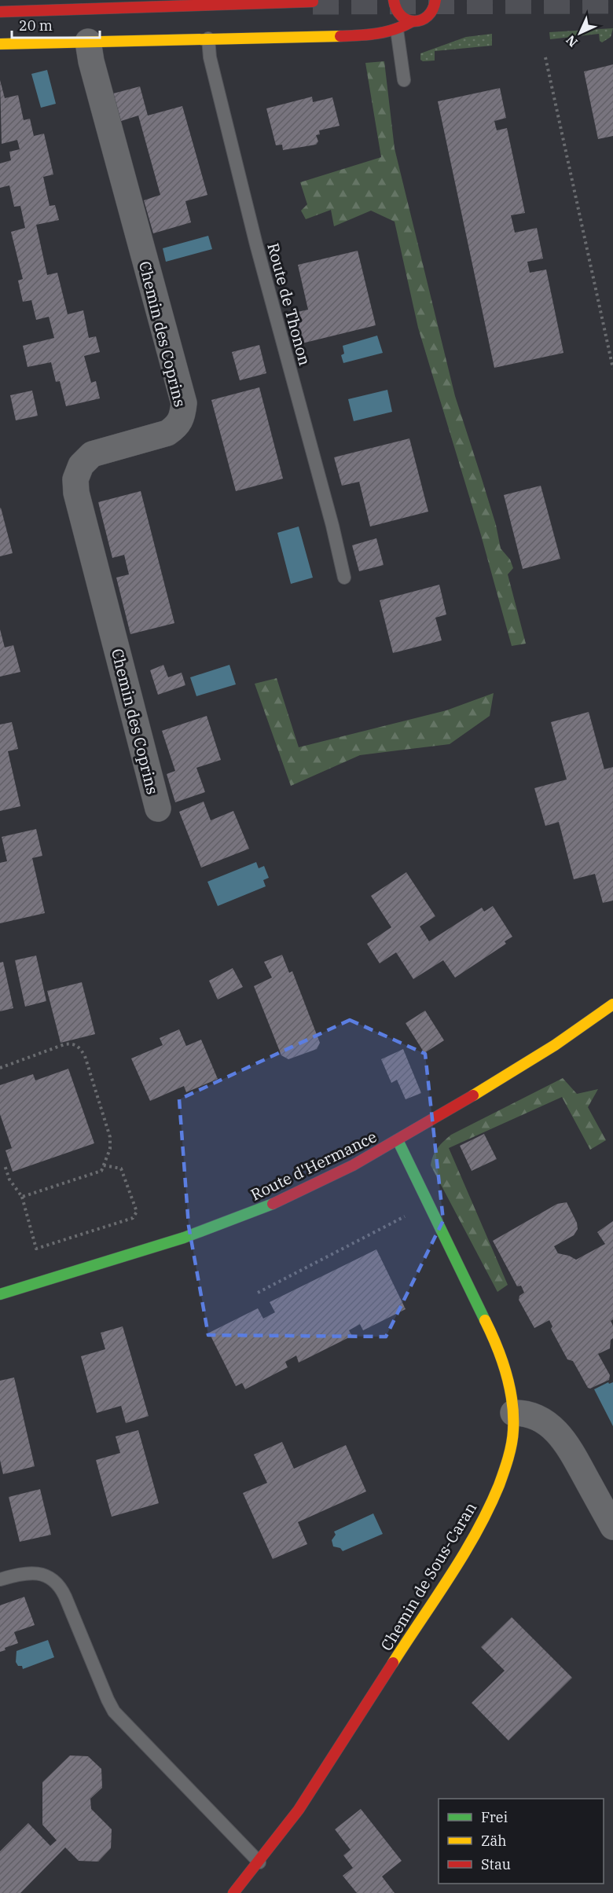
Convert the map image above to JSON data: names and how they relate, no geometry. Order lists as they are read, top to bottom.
{
  "streets": {
    "street": ["Chemin des Coprins", "Route d'Hermance", "Chemin de Sous-Caran"],
    "lane": ["Route de Thonon"]
  },
  "crossings": [
    ["Route d'Hermance", "Chemin de Sous-Caran"]
  ],
  "legend": ["Frei", "Zäh", "Stau"],
  "scale_bar": "20 m",
  "north": "bottom left"
}
